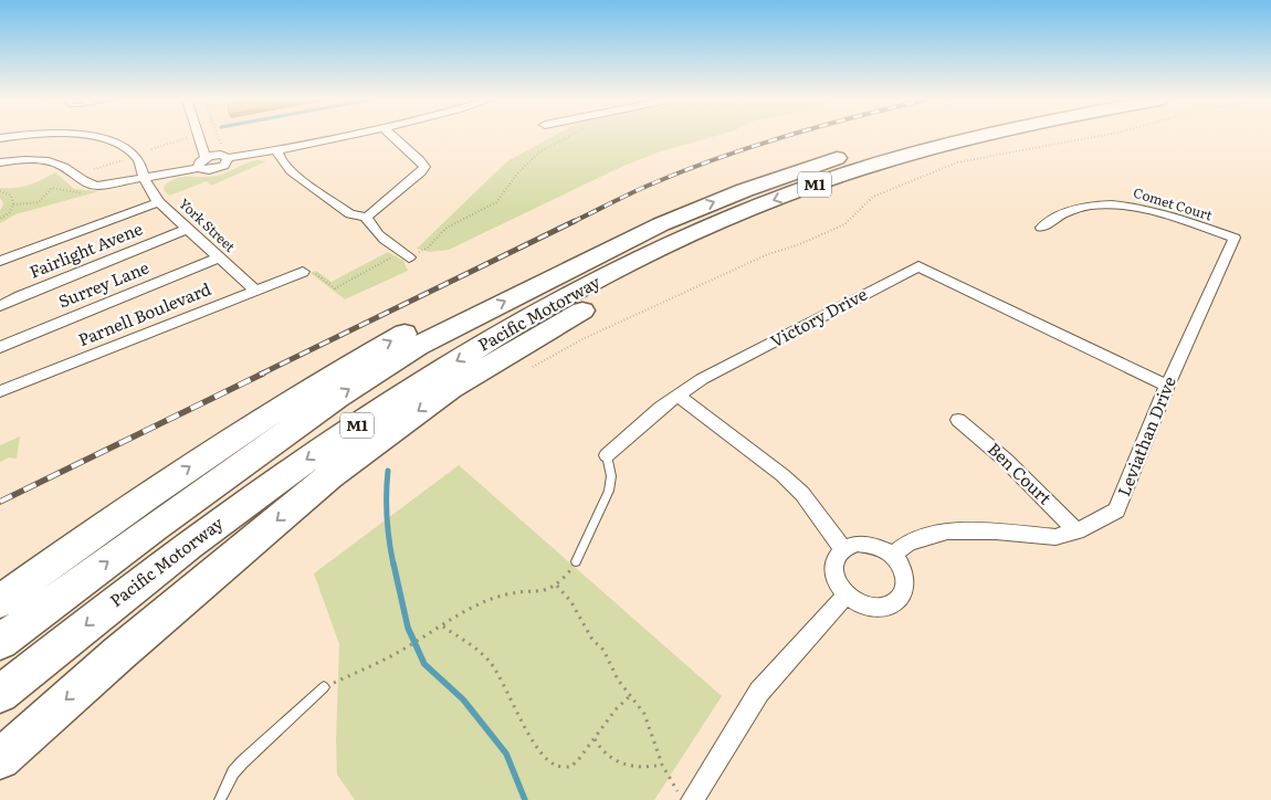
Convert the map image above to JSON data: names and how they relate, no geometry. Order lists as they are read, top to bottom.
{
  "streets": {
    "highway": ["M1", "Pacific Motorway"],
    "street": [
      "Comet Court",
      "York Street",
      "Fairlight Avene",
      "Surrey Lane",
      "Parnell Boulevard",
      "Victory Drive",
      "Leviathan Drive",
      "Ben Court"
    ]
  },
  "crossings": [
    ["Comet Court", "Leviathan Drive"],
    ["York Street", "Fairlight Avene"],
    ["York Street", "Surrey Lane"],
    ["York Street", "Parnell Boulevard"],
    ["Victory Drive", "Leviathan Drive"],
    ["Leviathan Drive", "Ben Court"]
  ]
}
